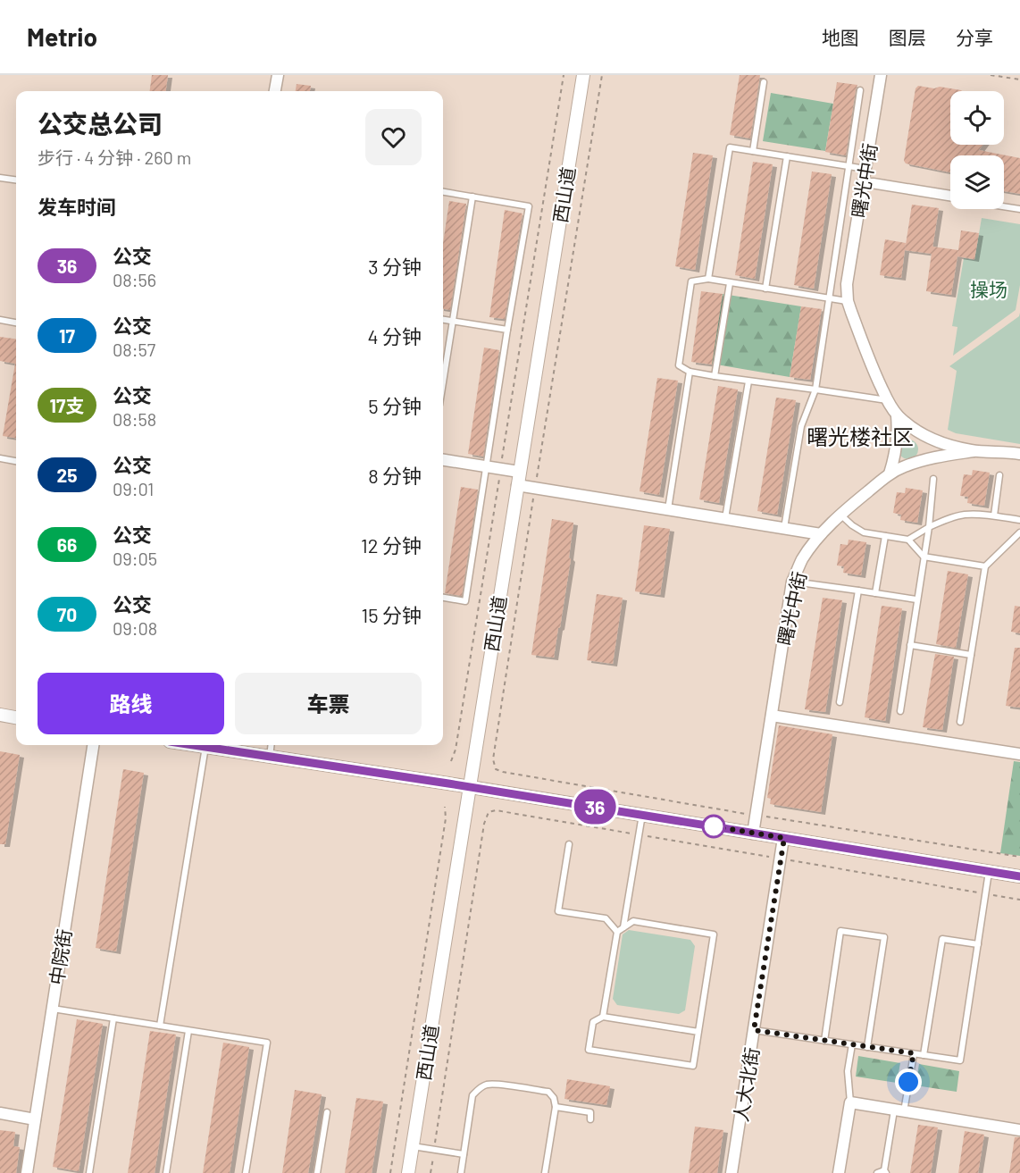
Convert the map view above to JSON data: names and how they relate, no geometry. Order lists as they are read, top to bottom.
{
  "streets": {
    "street": [
      "曙光中街",
      "西山道",
      "中院街",
      "人大北街"
    ]
  },
  "districts": ["曙光楼社区"],
  "parks": ["操场"],
  "lines": ["bus line 36"],
  "page": {
    "header": "Metrio",
    "nav": ["地图", "图层", "分享"],
    "on_map": "36",
    "heading": [
      ["公交总公司", "步行 · 4 分钟 · 260 m"],
      "发车时间"
    ],
    "list": [
      {
        "mark": "36",
        "name": "公交",
        "note": "08:56",
        "value": "3 分钟"
      },
      {
        "mark": "17",
        "name": "公交",
        "note": "08:57",
        "value": "4 分钟"
      },
      {
        "mark": "17支",
        "name": "公交",
        "note": "08:58",
        "value": "5 分钟"
      },
      {
        "mark": "25",
        "name": "公交",
        "note": "09:01",
        "value": "8 分钟"
      },
      {
        "mark": "66",
        "name": "公交",
        "note": "09:05",
        "value": "12 分钟"
      },
      {
        "mark": "70",
        "name": "公交",
        "note": "09:08",
        "value": "15 分钟"
      }
    ],
    "buttons": ["路线", "车票"]
  }
}
